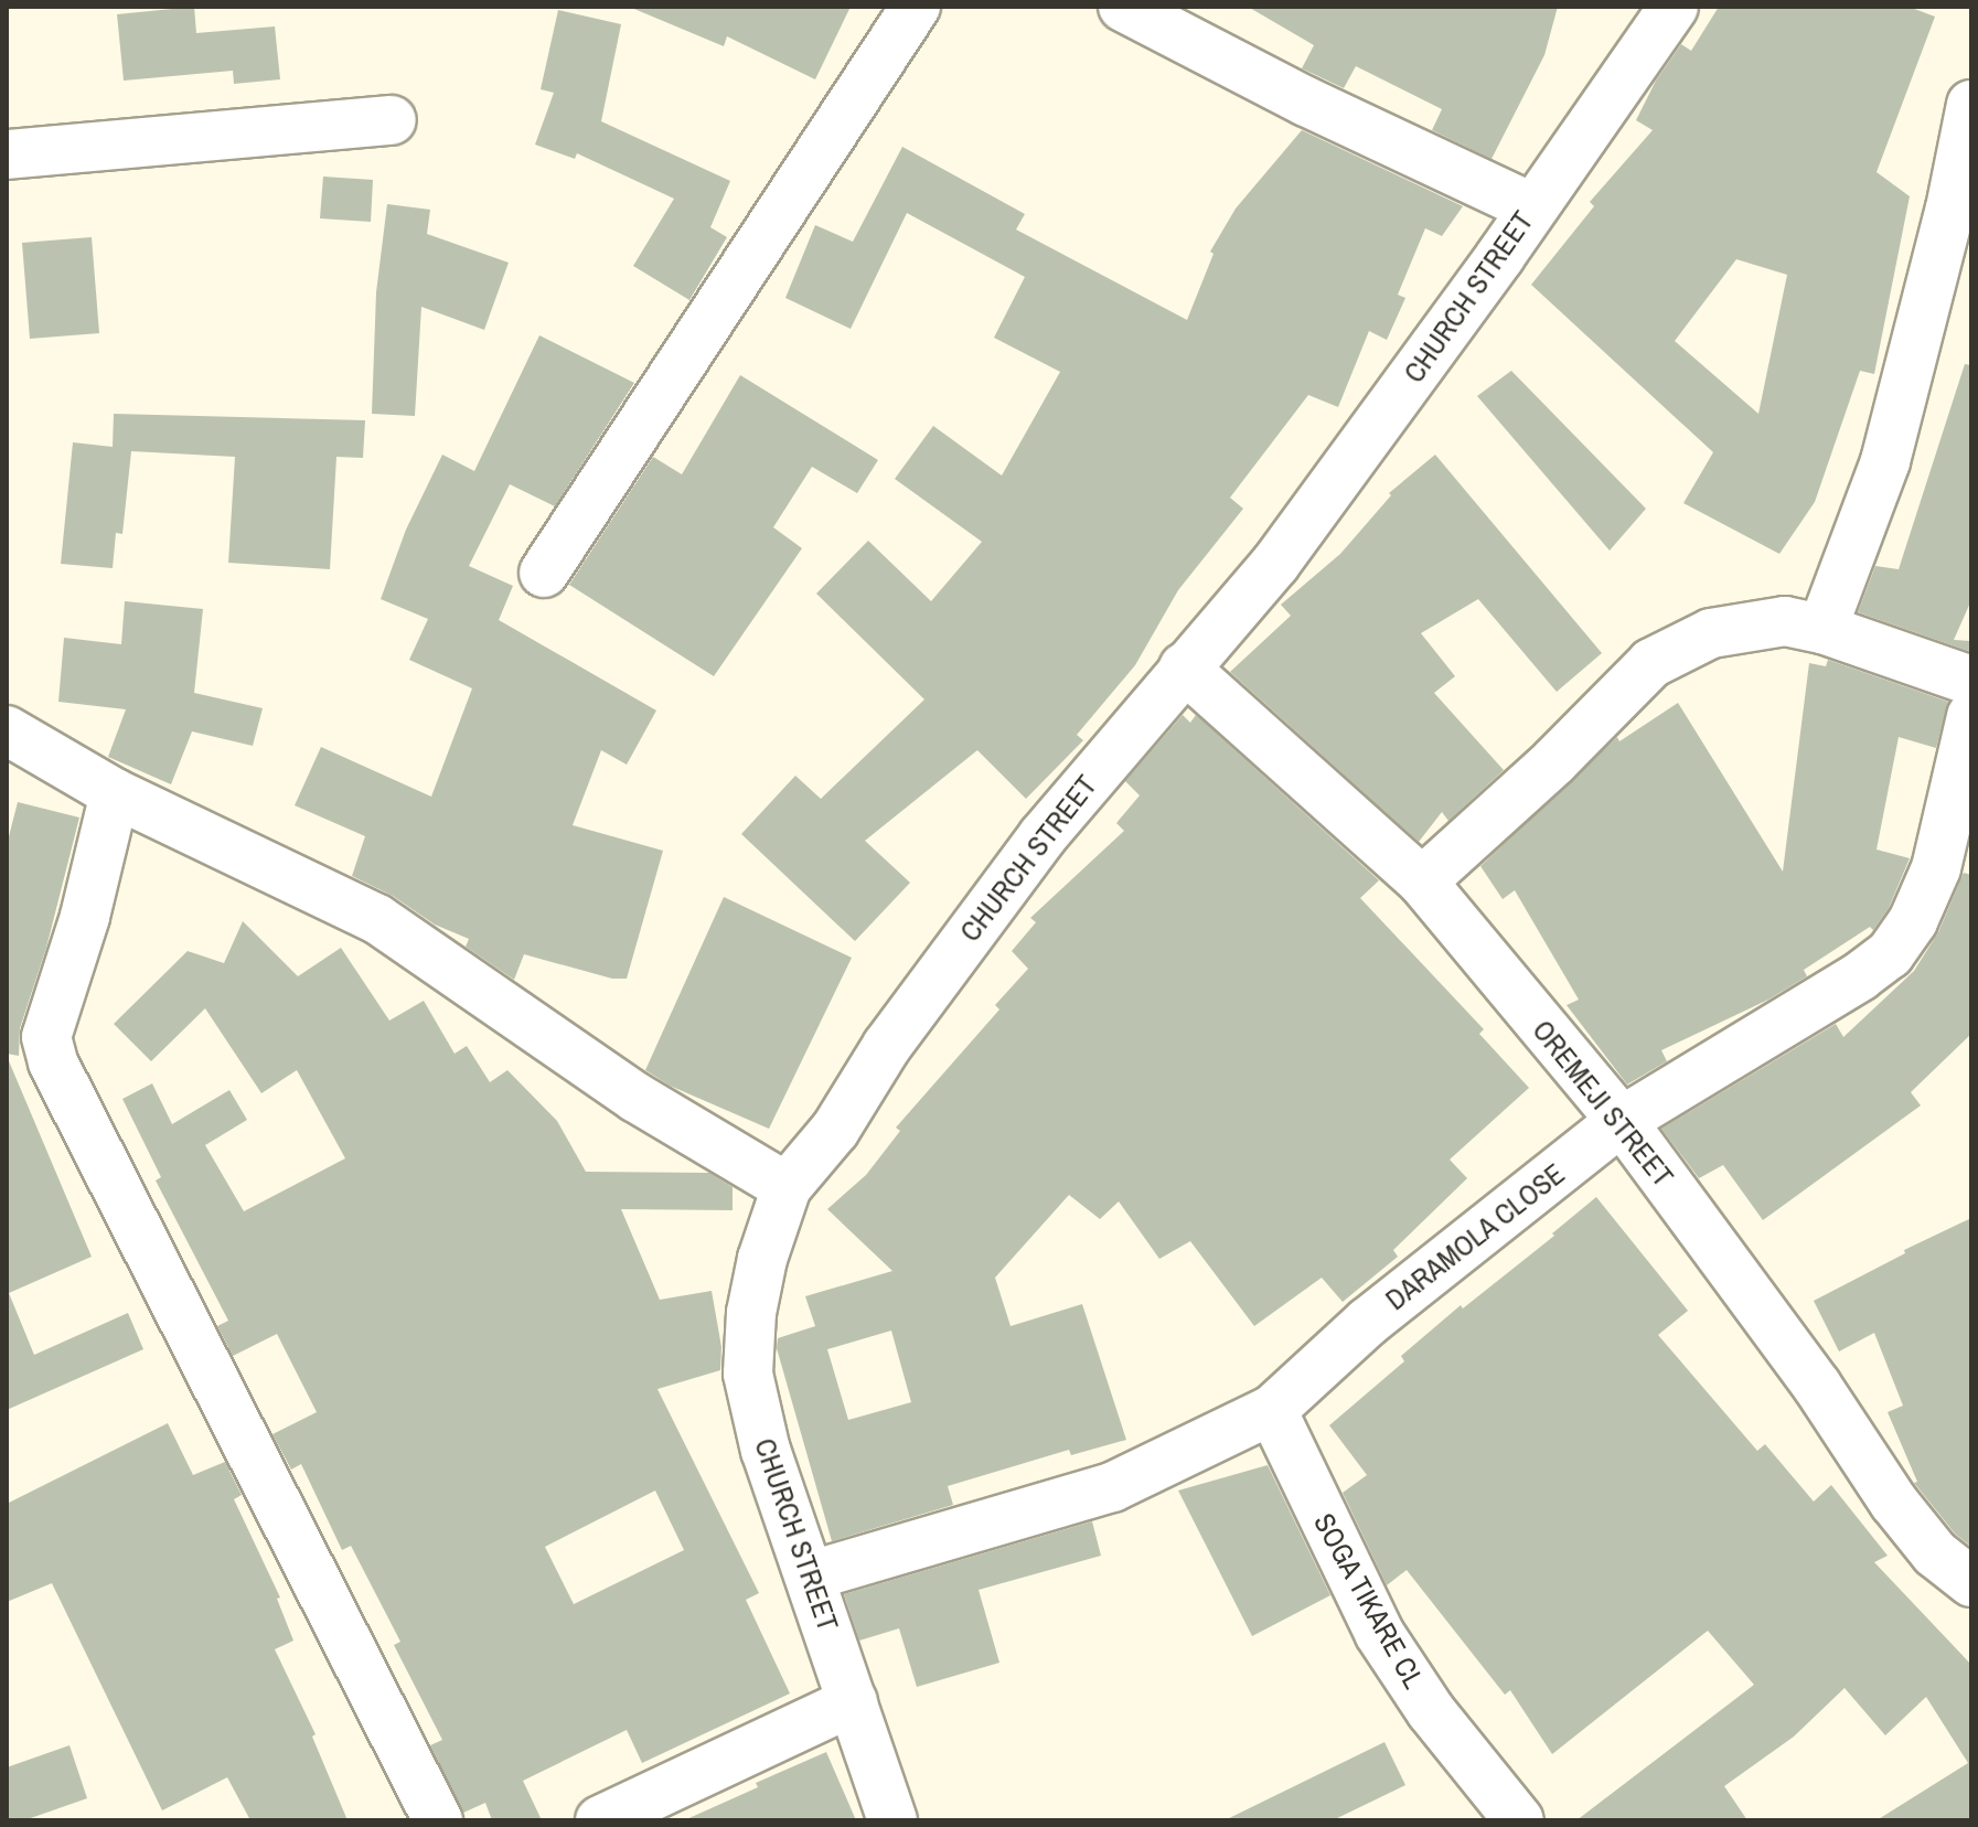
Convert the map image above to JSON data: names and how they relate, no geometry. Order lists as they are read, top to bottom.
{
  "streets": {
    "street": [
      "CHURCH STREET",
      "OREMEJI STREET",
      "DARAMOLA CLOSE",
      "SOGA TIKARE CL"
    ]
  },
  "crossings": [
    ["CHURCH STREET", "OREMEJI STREET"],
    ["CHURCH STREET", "DARAMOLA CLOSE"],
    ["OREMEJI STREET", "DARAMOLA CLOSE"],
    ["DARAMOLA CLOSE", "SOGA TIKARE CL"]
  ]
}
